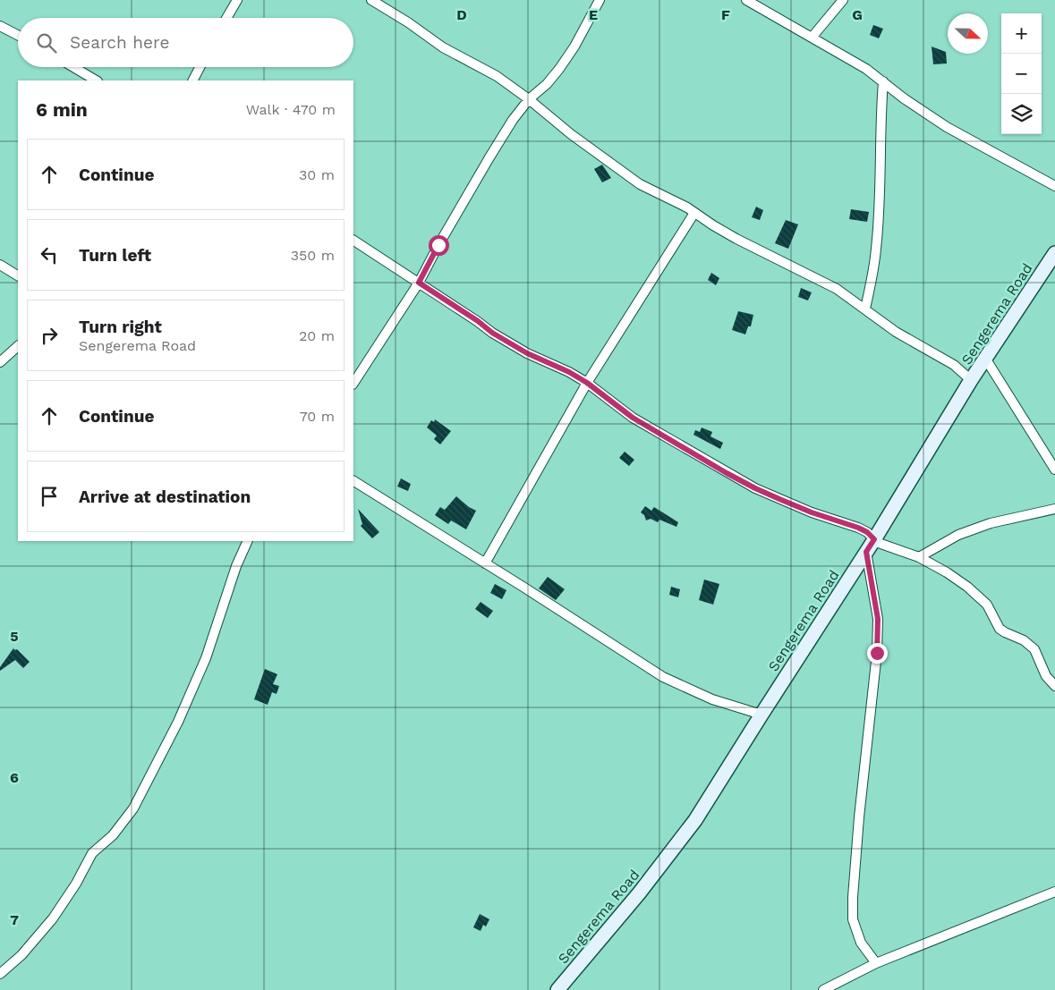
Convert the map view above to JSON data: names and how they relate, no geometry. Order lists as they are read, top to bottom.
{
  "streets": {
    "main road": ["Sengerema Road"]
  },
  "north": "right",
  "page": {
    "map_buttons": ["+", "−"],
    "search": "Search here",
    "heading": ["6 min", "Walk · 470 m"],
    "list": [
      ["Continue", "30 m"],
      ["Turn left", "350 m"],
      ["Turn right", "Sengerema Road", "20 m"],
      ["Continue", "70 m"],
      "Arrive at destination"
    ]
  },
  "grid": {
    "columns": [
      "D",
      "E",
      "F",
      "G"
    ],
    "rows": ["5", "6", "7"]
  }
}
